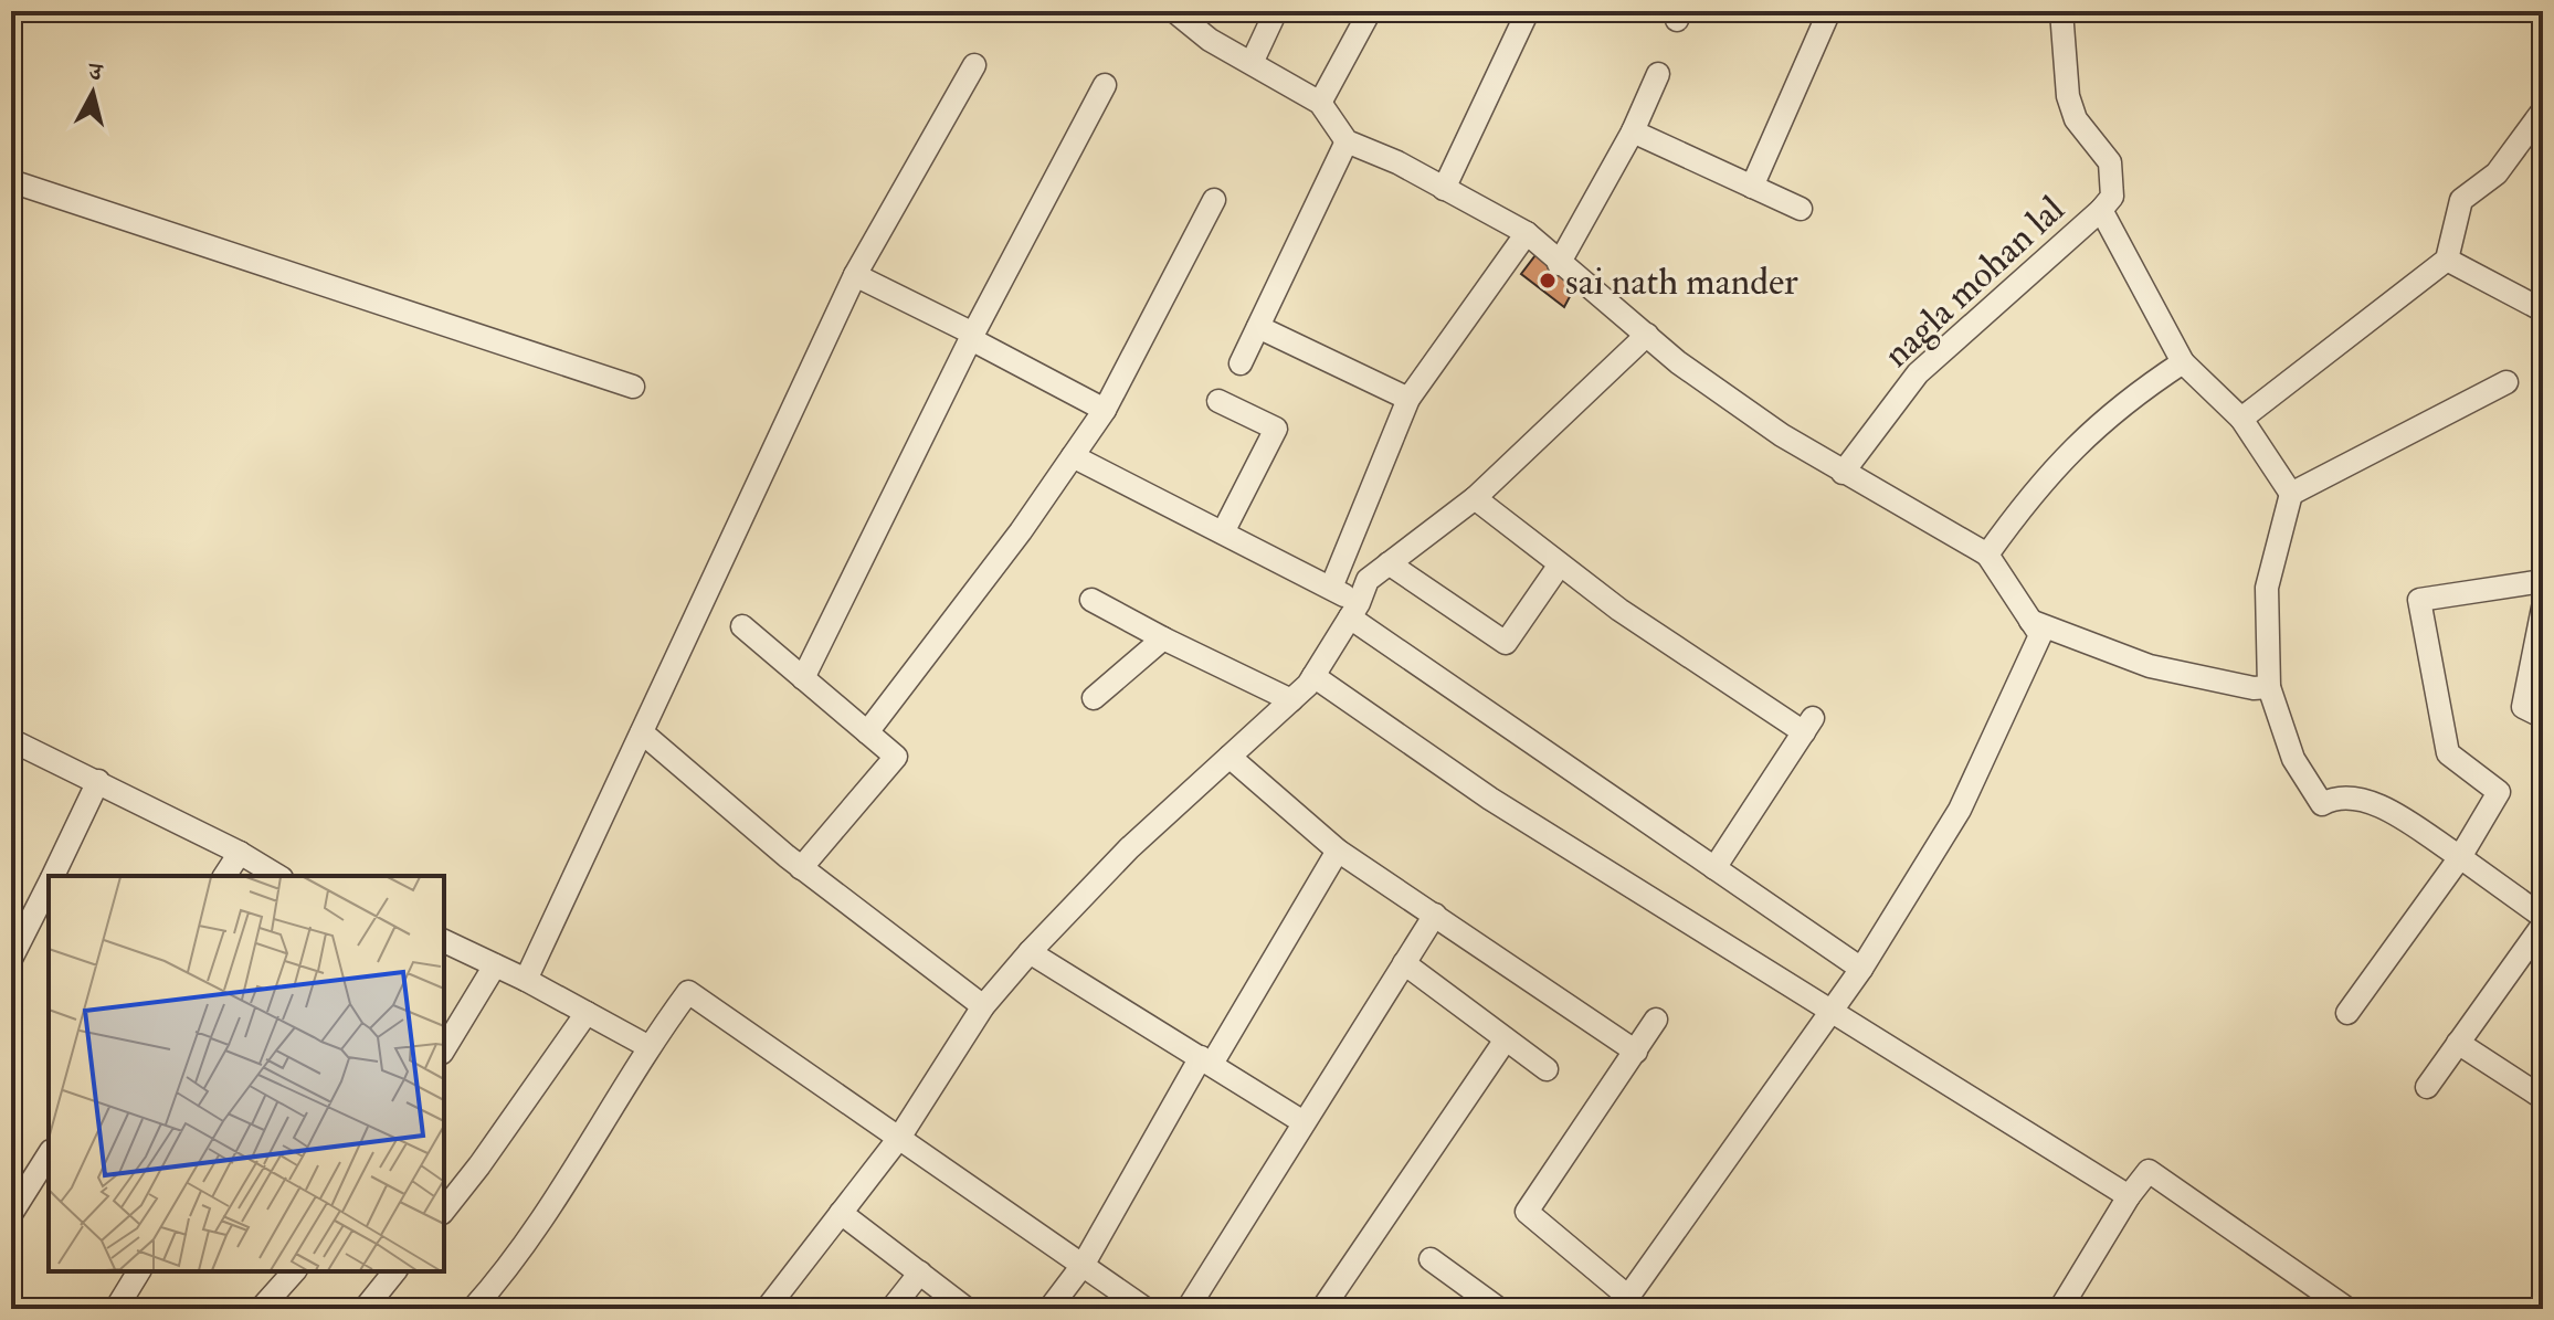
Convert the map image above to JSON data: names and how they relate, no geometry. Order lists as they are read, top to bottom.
{
  "streets": {
    "street": ["nagla mohan lal"]
  },
  "places": ["sai nath mander"],
  "north": "top"
}
